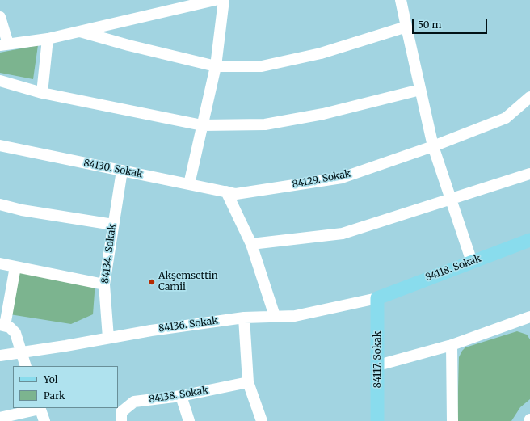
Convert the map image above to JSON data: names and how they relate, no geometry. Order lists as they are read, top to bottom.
{
  "streets": {
    "main road": ["84118. Sokak", "84117. Sokak"],
    "street": [
      "84130. Sokak",
      "84129. Sokak",
      "84134. Sokak",
      "84136. Sokak",
      "84138. Sokak"
    ]
  },
  "crossings": [
    ["84130. Sokak", "84129. Sokak"],
    ["84130. Sokak", "84134. Sokak"],
    ["84134. Sokak", "84136. Sokak"],
    ["84118. Sokak", "84136. Sokak"],
    ["84118. Sokak", "84117. Sokak"],
    ["84136. Sokak", "84117. Sokak"]
  ],
  "places": ["Akşemsettin Camii"],
  "legend": ["Yol", "Park"],
  "scale_bar": "50 m"
}
